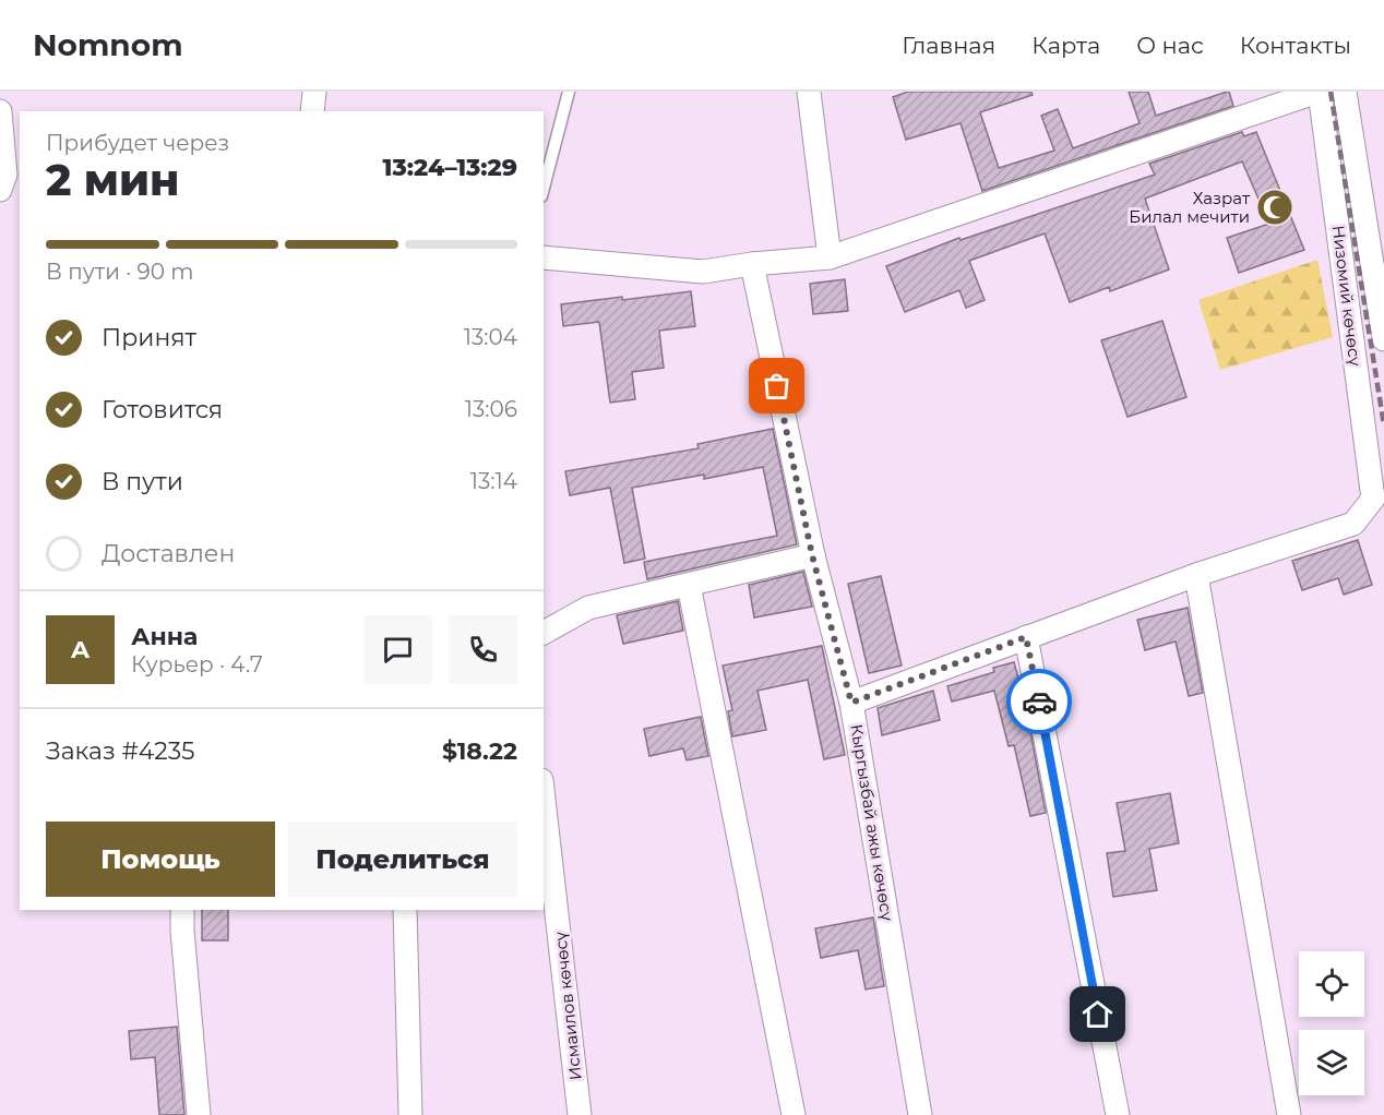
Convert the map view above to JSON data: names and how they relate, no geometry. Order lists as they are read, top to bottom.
{
  "streets": {
    "street": ["Низомий көчөсү", "Кыргызбай ажы көчөсү", "Исмаилов көчөсү"]
  },
  "places": {
    "mosque": ["Хазрат Билал мечити"]
  },
  "page": {
    "header": "Nomnom",
    "nav": [
      "Главная",
      "Карта",
      "О нас",
      "Контакты"
    ],
    "heading": ["2 мин", "Прибудет через", "13:24–13:29"],
    "panel": [
      "Анна",
      "Курьер · 4.7",
      "Заказ #4235",
      "$18.22"
    ],
    "bar": "В пути · 90 m",
    "list": [
      ["Принят", "13:04"],
      ["Готовится", "13:06"],
      ["В пути", "13:14"],
      "Доставлен"
    ],
    "round": "А",
    "buttons": ["Помощь", "Поделиться"]
  }
}
